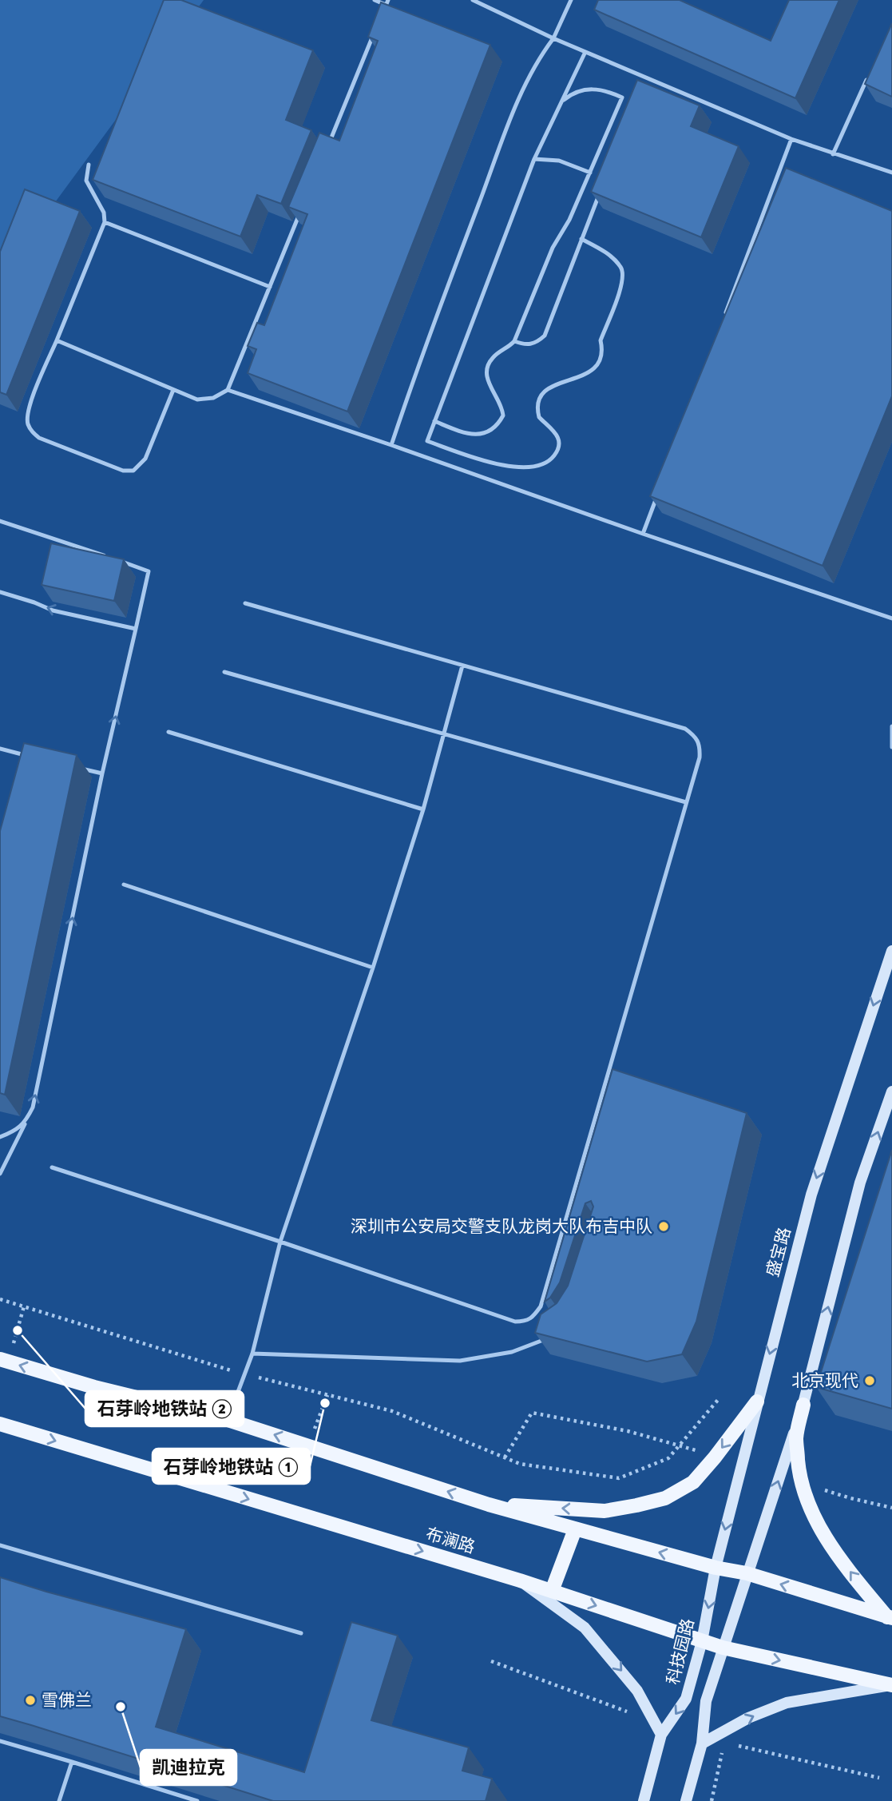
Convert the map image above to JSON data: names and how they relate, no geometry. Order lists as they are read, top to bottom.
{
  "streets": {
    "main road": ["盛宝路", "布澜路", "科技园路"]
  },
  "crossings": [
    ["盛宝路", "科技园路"],
    ["布澜路", "科技园路"]
  ],
  "places": [
    "深圳市公安局交警支队龙岗大队布吉中队",
    "石芽岭地铁站 ②",
    "北京现代",
    "石芽岭地铁站 ①",
    "雪佛兰",
    "凯迪拉克"
  ]
}
